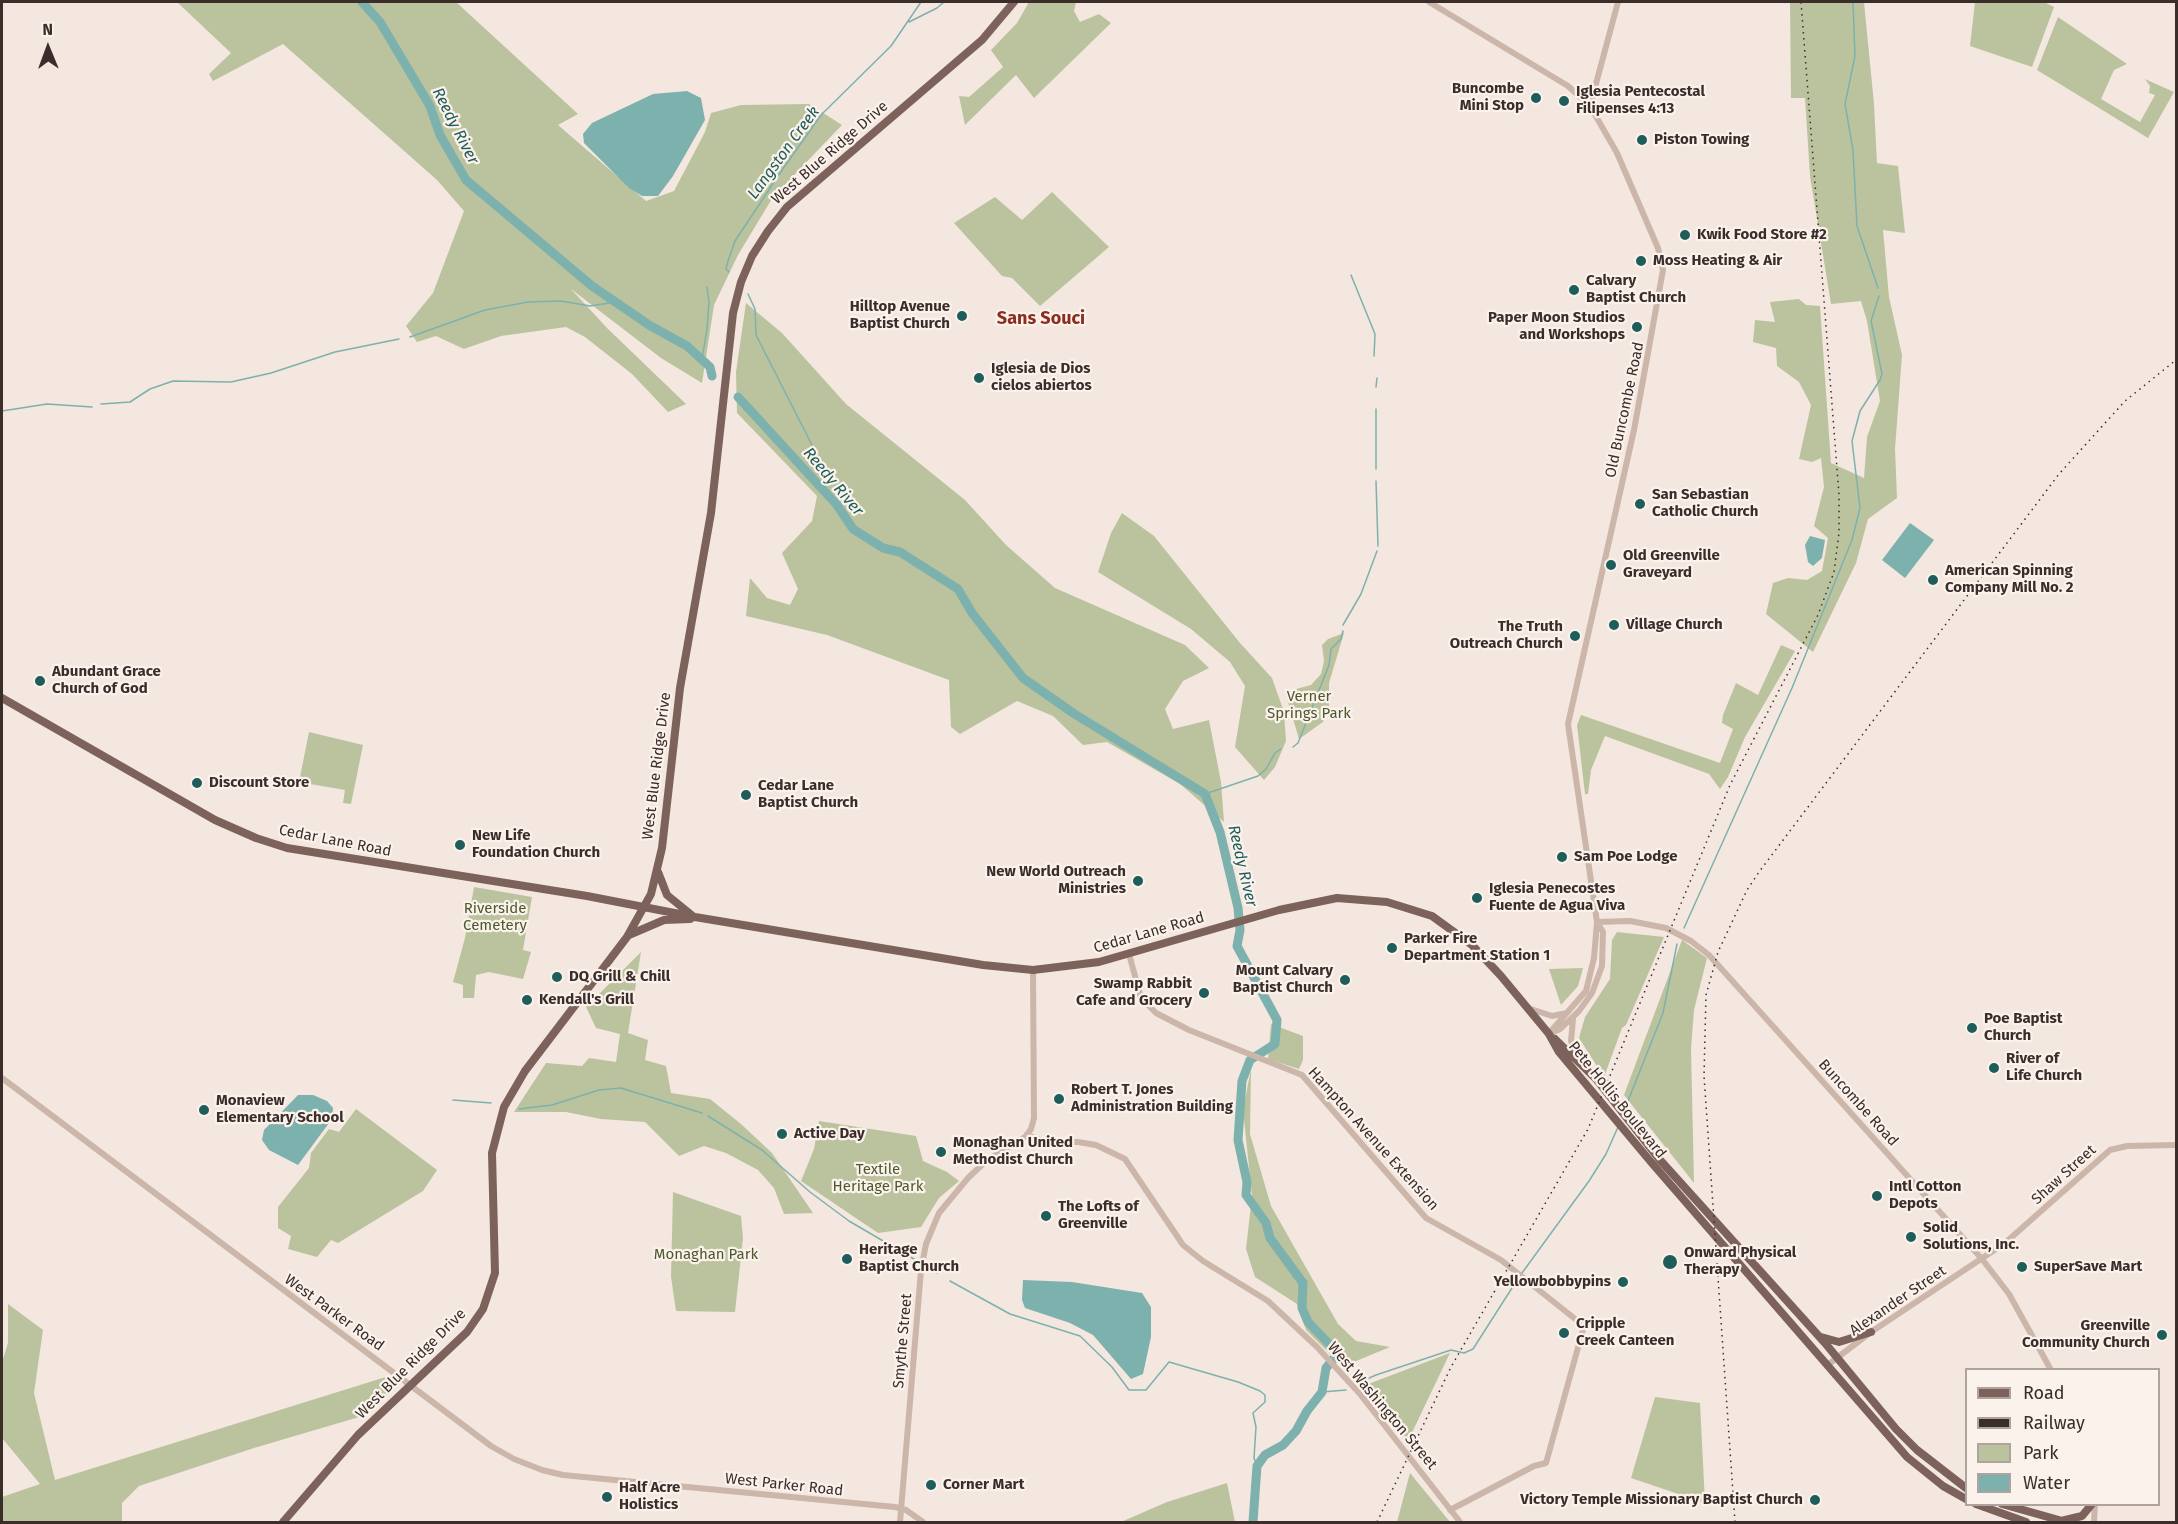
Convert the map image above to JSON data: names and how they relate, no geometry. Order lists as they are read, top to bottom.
{
  "streets": {
    "main road": ["West Blue Ridge Drive", "Cedar Lane Road", "Pete Hollis Boulevard"],
    "street": [
      "Old Buncombe Road",
      "Buncombe Road",
      "Hampton Avenue Extension",
      "Shaw Street",
      "Alexander Street",
      "West Parker Road",
      "Smythe Street",
      "West Washington Street"
    ]
  },
  "crossings": [
    ["West Blue Ridge Drive", "Cedar Lane Road"],
    ["West Blue Ridge Drive", "West Parker Road"],
    ["Old Buncombe Road", "Cedar Lane Road"],
    ["Old Buncombe Road", "Pete Hollis Boulevard"],
    ["Old Buncombe Road", "Buncombe Road"],
    ["Cedar Lane Road", "Pete Hollis Boulevard"],
    ["Cedar Lane Road", "Hampton Avenue Extension"],
    ["Pete Hollis Boulevard", "Alexander Street"],
    ["Buncombe Road", "Shaw Street"],
    ["Buncombe Road", "Alexander Street"],
    ["Hampton Avenue Extension", "West Washington Street"],
    ["Shaw Street", "Alexander Street"],
    ["West Parker Road", "Smythe Street"],
    ["Smythe Street", "West Washington Street"]
  ],
  "districts": ["Sans Souci"],
  "water": ["Reedy River", "Langston Creek"],
  "parks": [
    "Verner Springs Park",
    "Riverside Cemetery",
    "Textile Heritage Park",
    "Monaghan Park"
  ],
  "places": [
    "Buncombe Mini Stop",
    "Iglesia Pentecostal Filipenses 4:13",
    "Piston Towing",
    "Kwik Food Store #2",
    "Moss Heating & Air",
    "Calvary Baptist Church",
    "Hilltop Avenue Baptist Church",
    "Paper Moon Studios and Workshops",
    "Iglesia de Dios cielos abiertos",
    "San Sebastian Catholic Church",
    "Old Greenville Graveyard",
    "American Spinning Company Mill No. 2",
    "Village Church",
    "The Truth Outreach Church",
    "Abundant Grace Church of God",
    "Discount Store",
    "Cedar Lane Baptist Church",
    "New Life Foundation Church",
    "Sam Poe Lodge",
    "New World Outreach Ministries",
    "Iglesia Penecostes Fuente de Agua Viva",
    "Parker Fire Department Station 1",
    "DQ Grill & Chill",
    "Mount Calvary Baptist Church",
    "Swamp Rabbit Cafe and Grocery",
    "Kendall's Grill",
    "Poe Baptist Church",
    "River of Life Church",
    "Robert T. Jones Administration Building",
    "Monaview Elementary School",
    "Active Day",
    "Monaghan United Methodist Church",
    "Intl Cotton Depots",
    "The Lofts of Greenville",
    "Solid Solutions, Inc.",
    "Heritage Baptist Church",
    "Onward Physical Therapy",
    "SuperSave Mart",
    "Yellowbobbypins",
    "Cripple Creek Canteen",
    "Greenville Community Church",
    "Corner Mart",
    "Half Acre Holistics",
    "Victory Temple Missionary Baptist Church"
  ],
  "legend": [
    "Road",
    "Railway",
    "Park",
    "Water"
  ],
  "north": "top"
}
